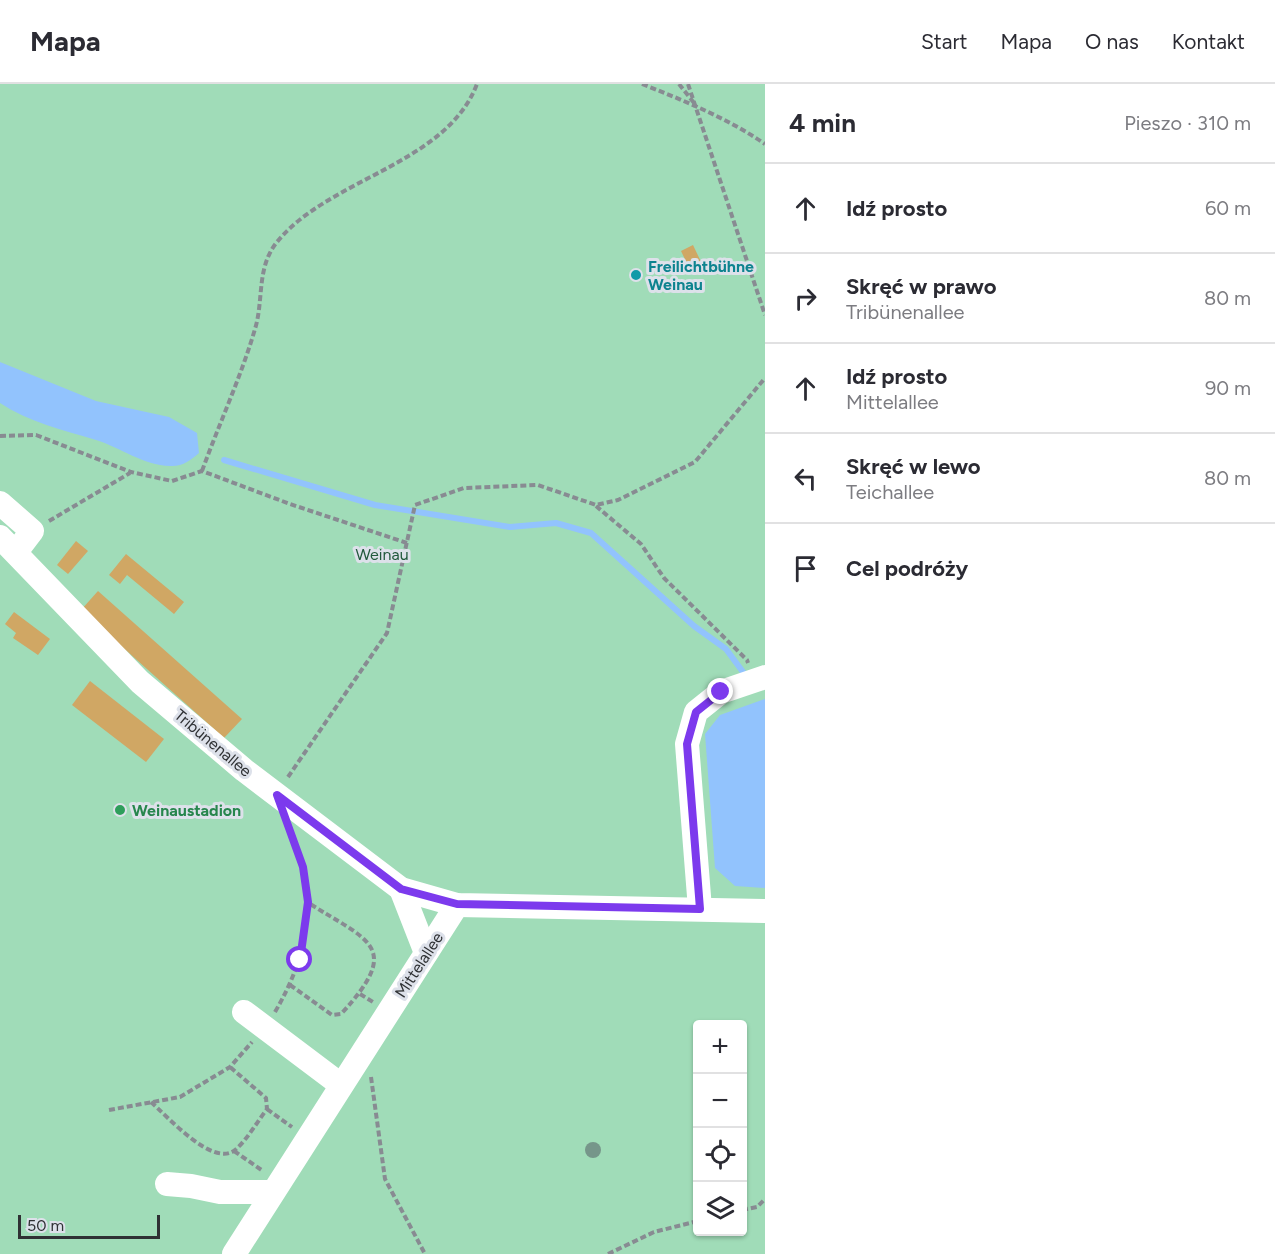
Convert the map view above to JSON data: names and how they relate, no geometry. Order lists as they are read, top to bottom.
{
  "streets": {
    "street": ["Tribünenallee", "Mittelallee"]
  },
  "crossings": [
    ["Tribünenallee", "Mittelallee"]
  ],
  "parks": ["Weinau"],
  "places": ["Freilichtbühne Weinau", "Weinaustadion"],
  "scale_bar": "50 m",
  "page": {
    "header": "Mapa",
    "nav": [
      "Start",
      "Mapa",
      "O nas",
      "Kontakt"
    ],
    "heading": ["4 min", "Pieszo · 310 m"],
    "list": [
      ["Idź prosto", "60 m"],
      ["Skręć w prawo", "Tribünenallee", "80 m"],
      ["Idź prosto", "Mittelallee", "90 m"],
      ["Skręć w lewo", "Teichallee", "80 m"],
      "Cel podróży"
    ],
    "map_buttons": ["+", "−"],
    "scale": "50 m"
  }
}
